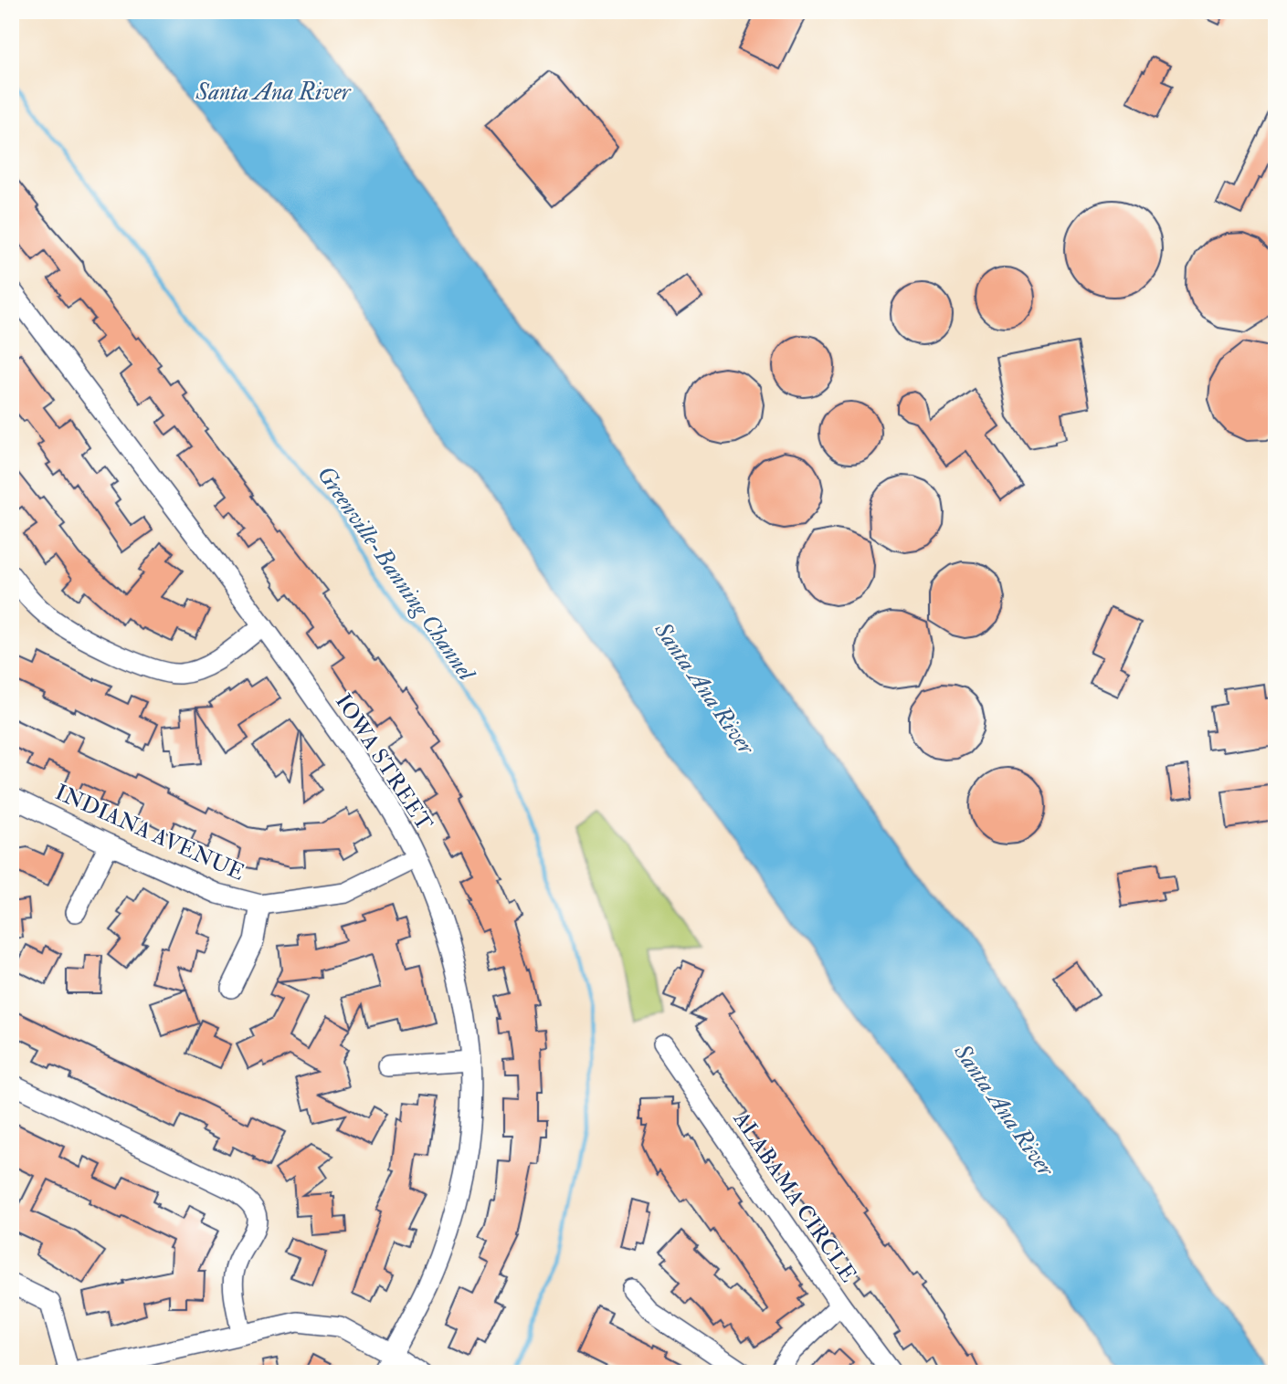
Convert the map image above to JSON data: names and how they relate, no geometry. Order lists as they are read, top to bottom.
{
  "streets": {
    "street": ["IOWA STREET", "INDIANA AVENUE", "ALABAMA CIRCLE"]
  },
  "crossings": [
    ["IOWA STREET", "INDIANA AVENUE"]
  ],
  "water": ["Santa Ana River", "Greenville-Banning Channel"]
}
